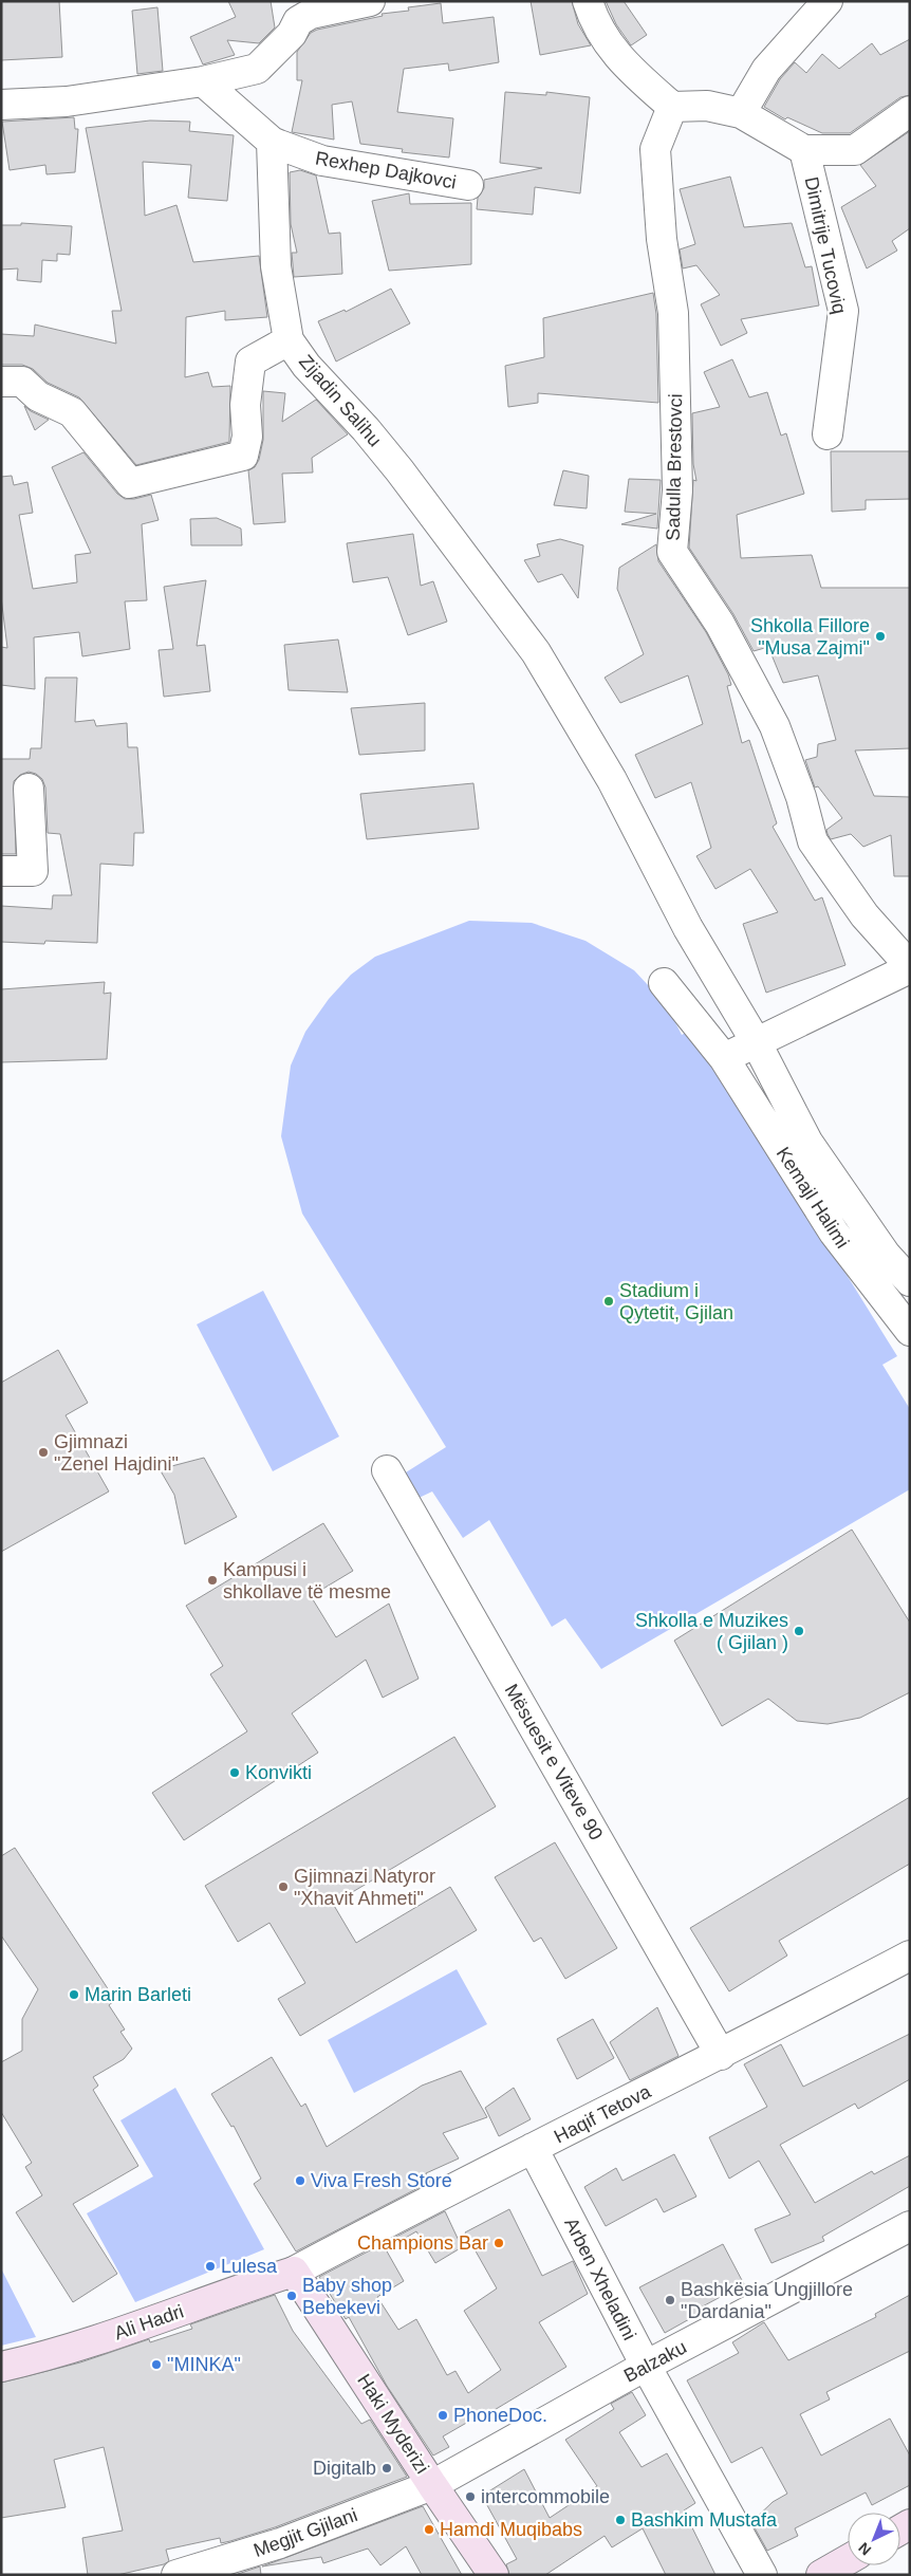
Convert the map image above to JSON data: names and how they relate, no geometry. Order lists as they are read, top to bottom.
{
  "streets": {
    "street": [
      "Rexhep Dajkovci",
      "Dimitrije Tucoviq",
      "Zijadin Salihu",
      "Sadulla Brestovci",
      "Kemajl Halimi",
      "Mësuesit e Viteve 90",
      "Haqif Tetova",
      "Arben Xheladini",
      "Ali Hadri",
      "Balzaku",
      "Haki Myderizi",
      "Megjit Gjilani"
    ]
  },
  "crossings": [
    ["Rexhep Dajkovci", "Zijadin Salihu"],
    ["Dimitrije Tucoviq", "Sadulla Brestovci"],
    ["Mësuesit e Viteve 90", "Haqif Tetova"],
    ["Haqif Tetova", "Arben Xheladini"],
    ["Haqif Tetova", "Ali Hadri"],
    ["Haqif Tetova", "Haki Myderizi"],
    ["Arben Xheladini", "Balzaku"],
    ["Ali Hadri", "Haki Myderizi"],
    ["Balzaku", "Haki Myderizi"],
    ["Balzaku", "Megjit Gjilani"],
    ["Haki Myderizi", "Megjit Gjilani"]
  ],
  "places": [
    "Shkolla Fillore \"Musa Zajmi\"",
    "Stadium i Qytetit, Gjilan",
    "Gjimnazi \"Zenel Hajdini\"",
    "Kampusi i shkollave të mesme",
    "Shkolla e Muzikes ( Gjilan )",
    "Konvikti",
    "Gjimnazi Natyror \"Xhavit Ahmeti\"",
    "Marin Barleti",
    "Viva Fresh Store",
    "Champions Bar",
    "Lulesa",
    "Baby shop Bebekevi",
    "Bashkësia Ungjillore \"Dardania\"",
    "\"MINKA\"",
    "PhoneDoc.",
    "Digitalb",
    "intercommobile",
    "Bashkim Mustafa",
    "Hamdi Muqibabs"
  ],
  "north": "bottom left"
}
